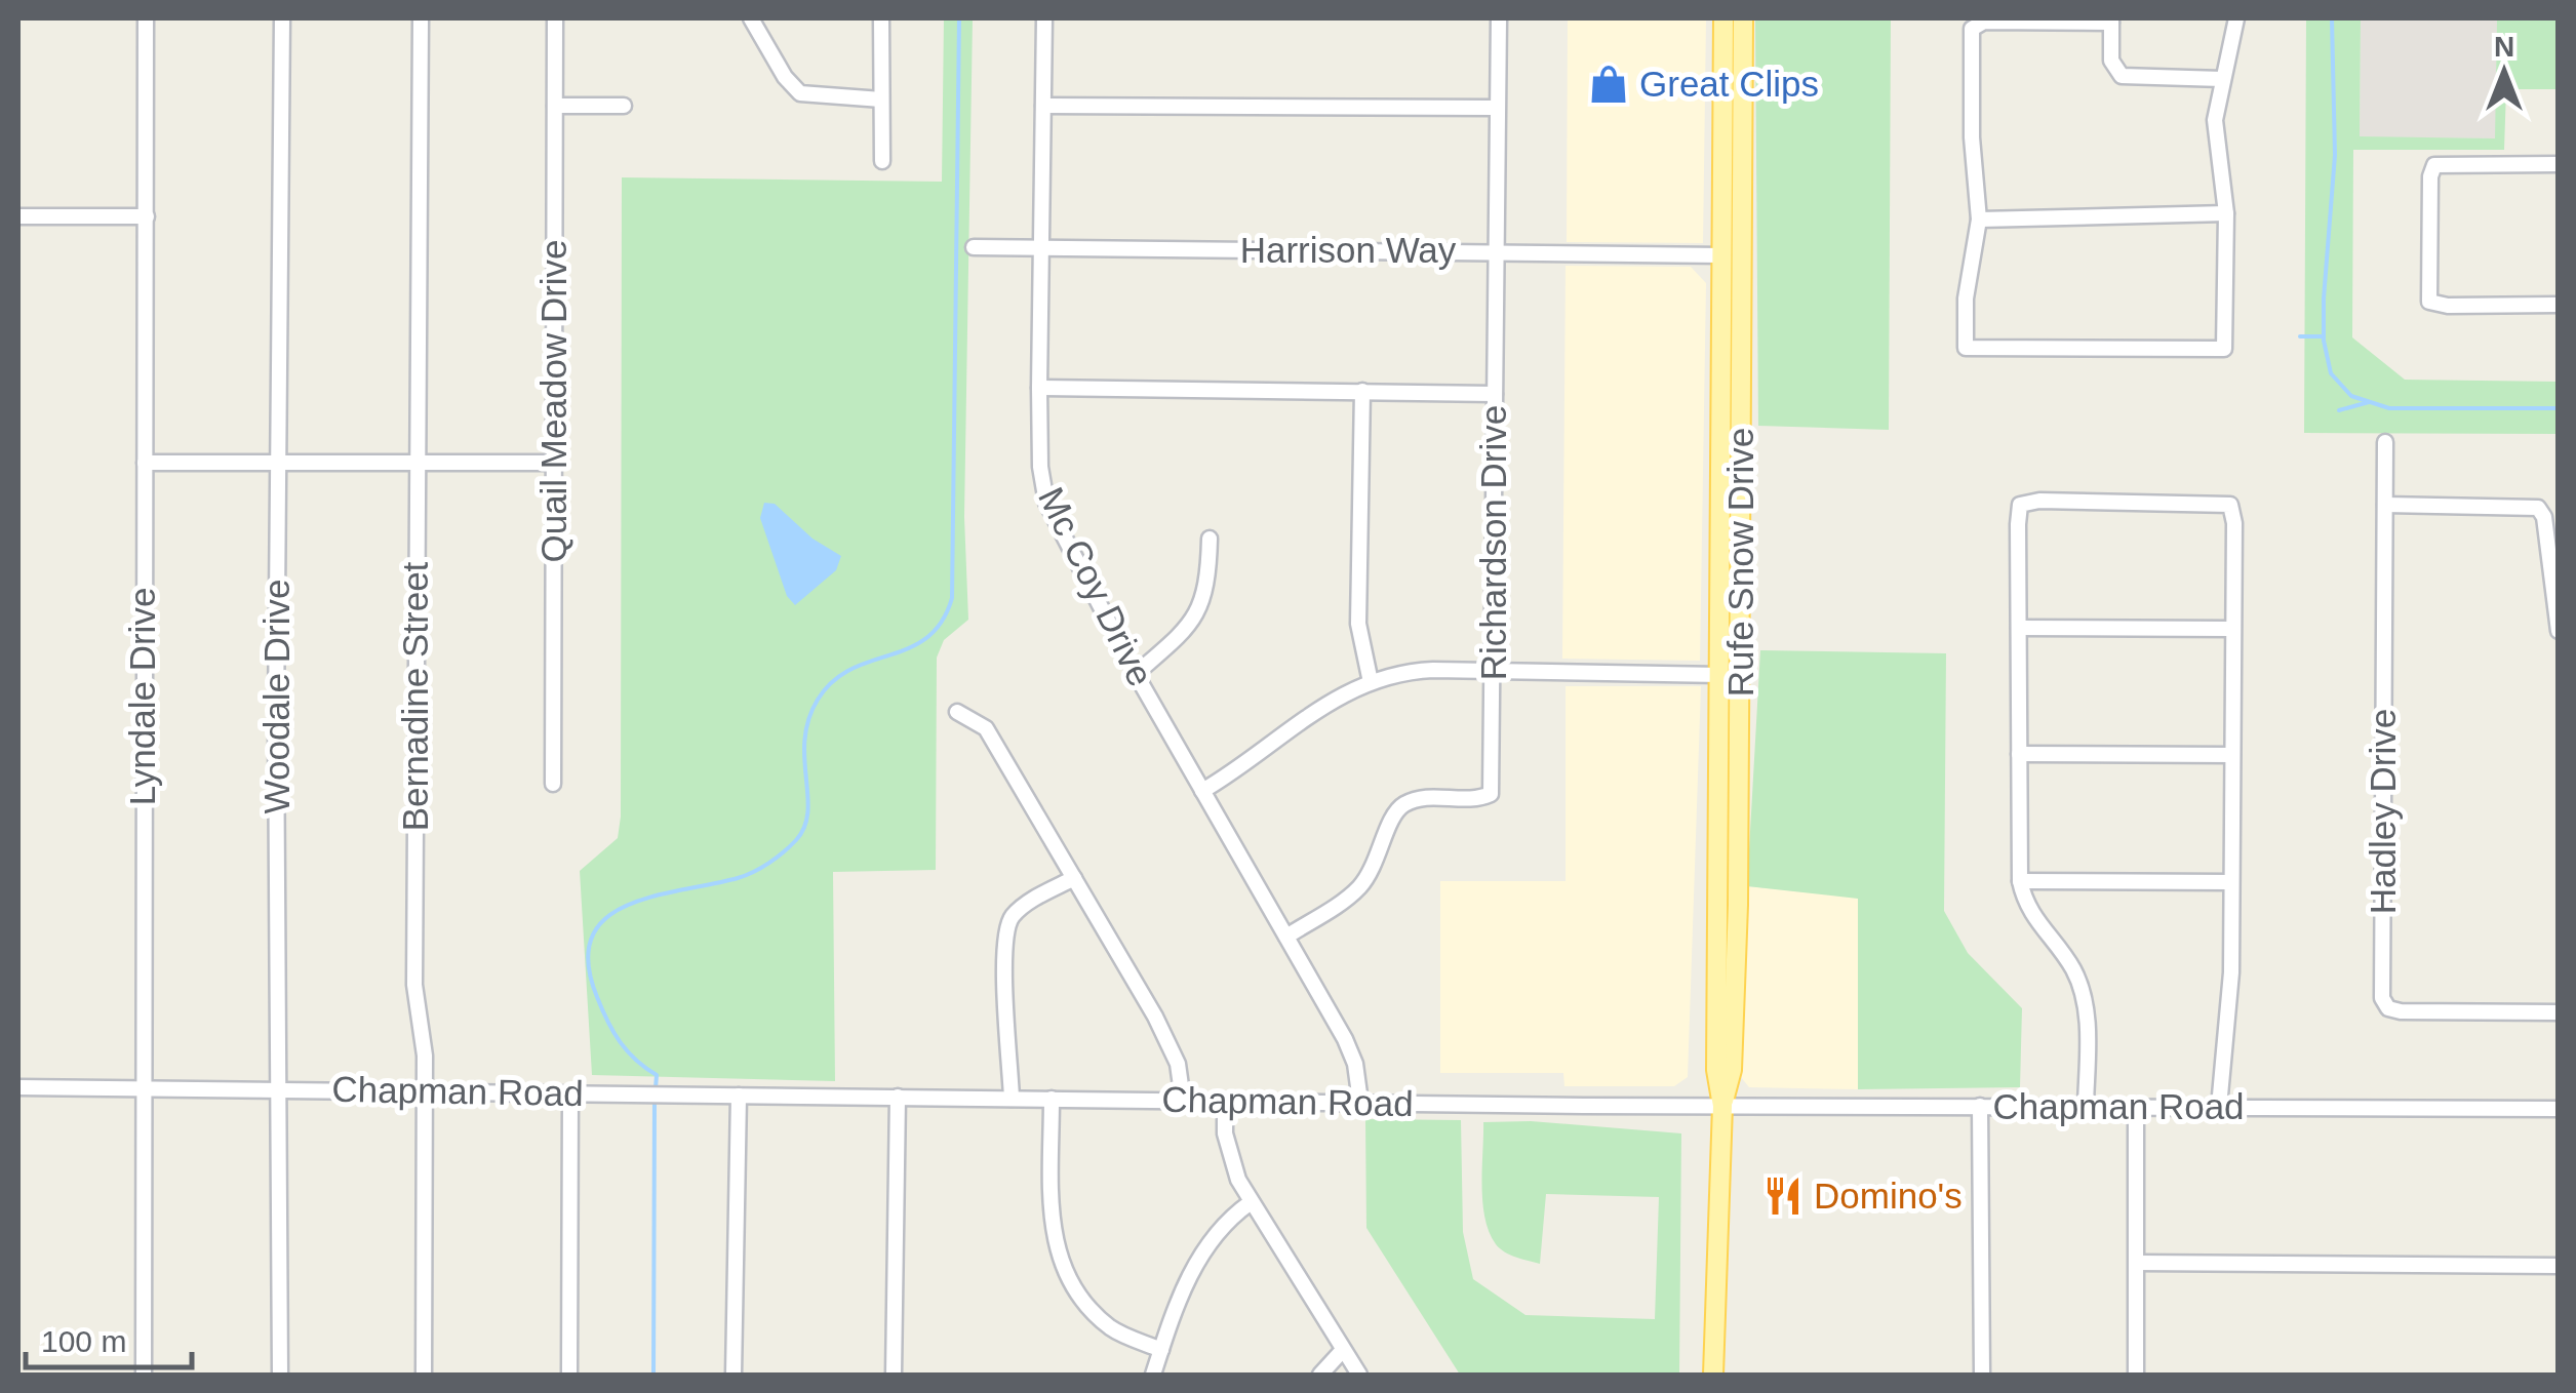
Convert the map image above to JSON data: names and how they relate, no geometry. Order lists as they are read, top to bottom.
{
  "streets": {
    "main road": ["Rufe Snow Drive"],
    "street": [
      "Harrison Way",
      "Quail Meadow Drive",
      "Richardson Drive",
      "Mc Coy Drive",
      "Lyndale Drive",
      "Woodale Drive",
      "Bernadine Street",
      "Hadley Drive",
      "Chapman Road"
    ]
  },
  "crossings": [
    ["Harrison Way", "Richardson Drive"],
    ["Harrison Way", "Rufe Snow Drive"],
    ["Harrison Way", "Mc Coy Drive"],
    ["Richardson Drive", "Mc Coy Drive"],
    ["Rufe Snow Drive", "Chapman Road"],
    ["Mc Coy Drive", "Chapman Road"],
    ["Lyndale Drive", "Chapman Road"],
    ["Woodale Drive", "Chapman Road"],
    ["Bernadine Street", "Chapman Road"]
  ],
  "places": {
    "shop": ["Great Clips"],
    "restaurant": ["Domino's"]
  },
  "scale_bar": "100 m",
  "north": "top"
}
